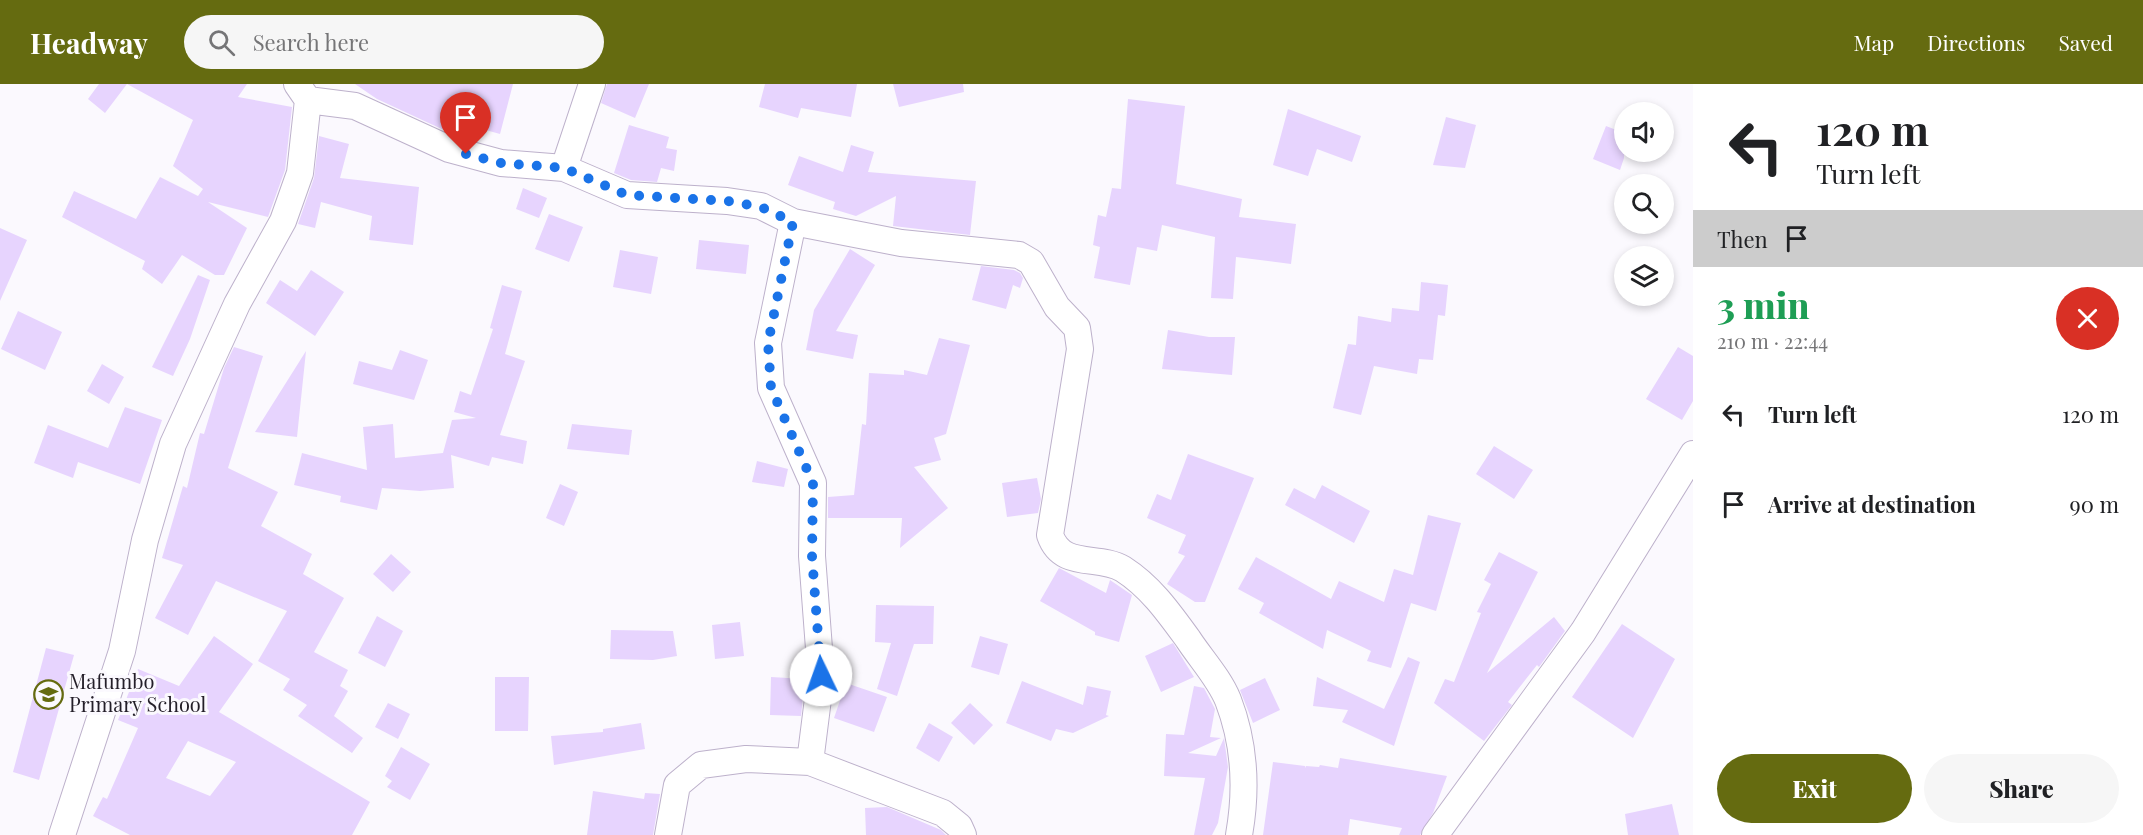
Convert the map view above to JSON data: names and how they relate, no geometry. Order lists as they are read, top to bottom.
{
  "places": {
    "school or university": ["Mafumbo Primary School"]
  },
  "page": {
    "header": "Headway",
    "search": "Search here",
    "nav": ["Map", "Directions", "Saved"],
    "turn": ["120 m", "Turn left"],
    "then": "Then",
    "heading": ["3 min", "210 m · 22:44"],
    "list": [
      {
        "name": "Turn left",
        "value": "120 m"
      },
      {
        "name": "Arrive at destination",
        "value": "90 m"
      }
    ],
    "buttons": ["Exit", "Share"]
  }
}
